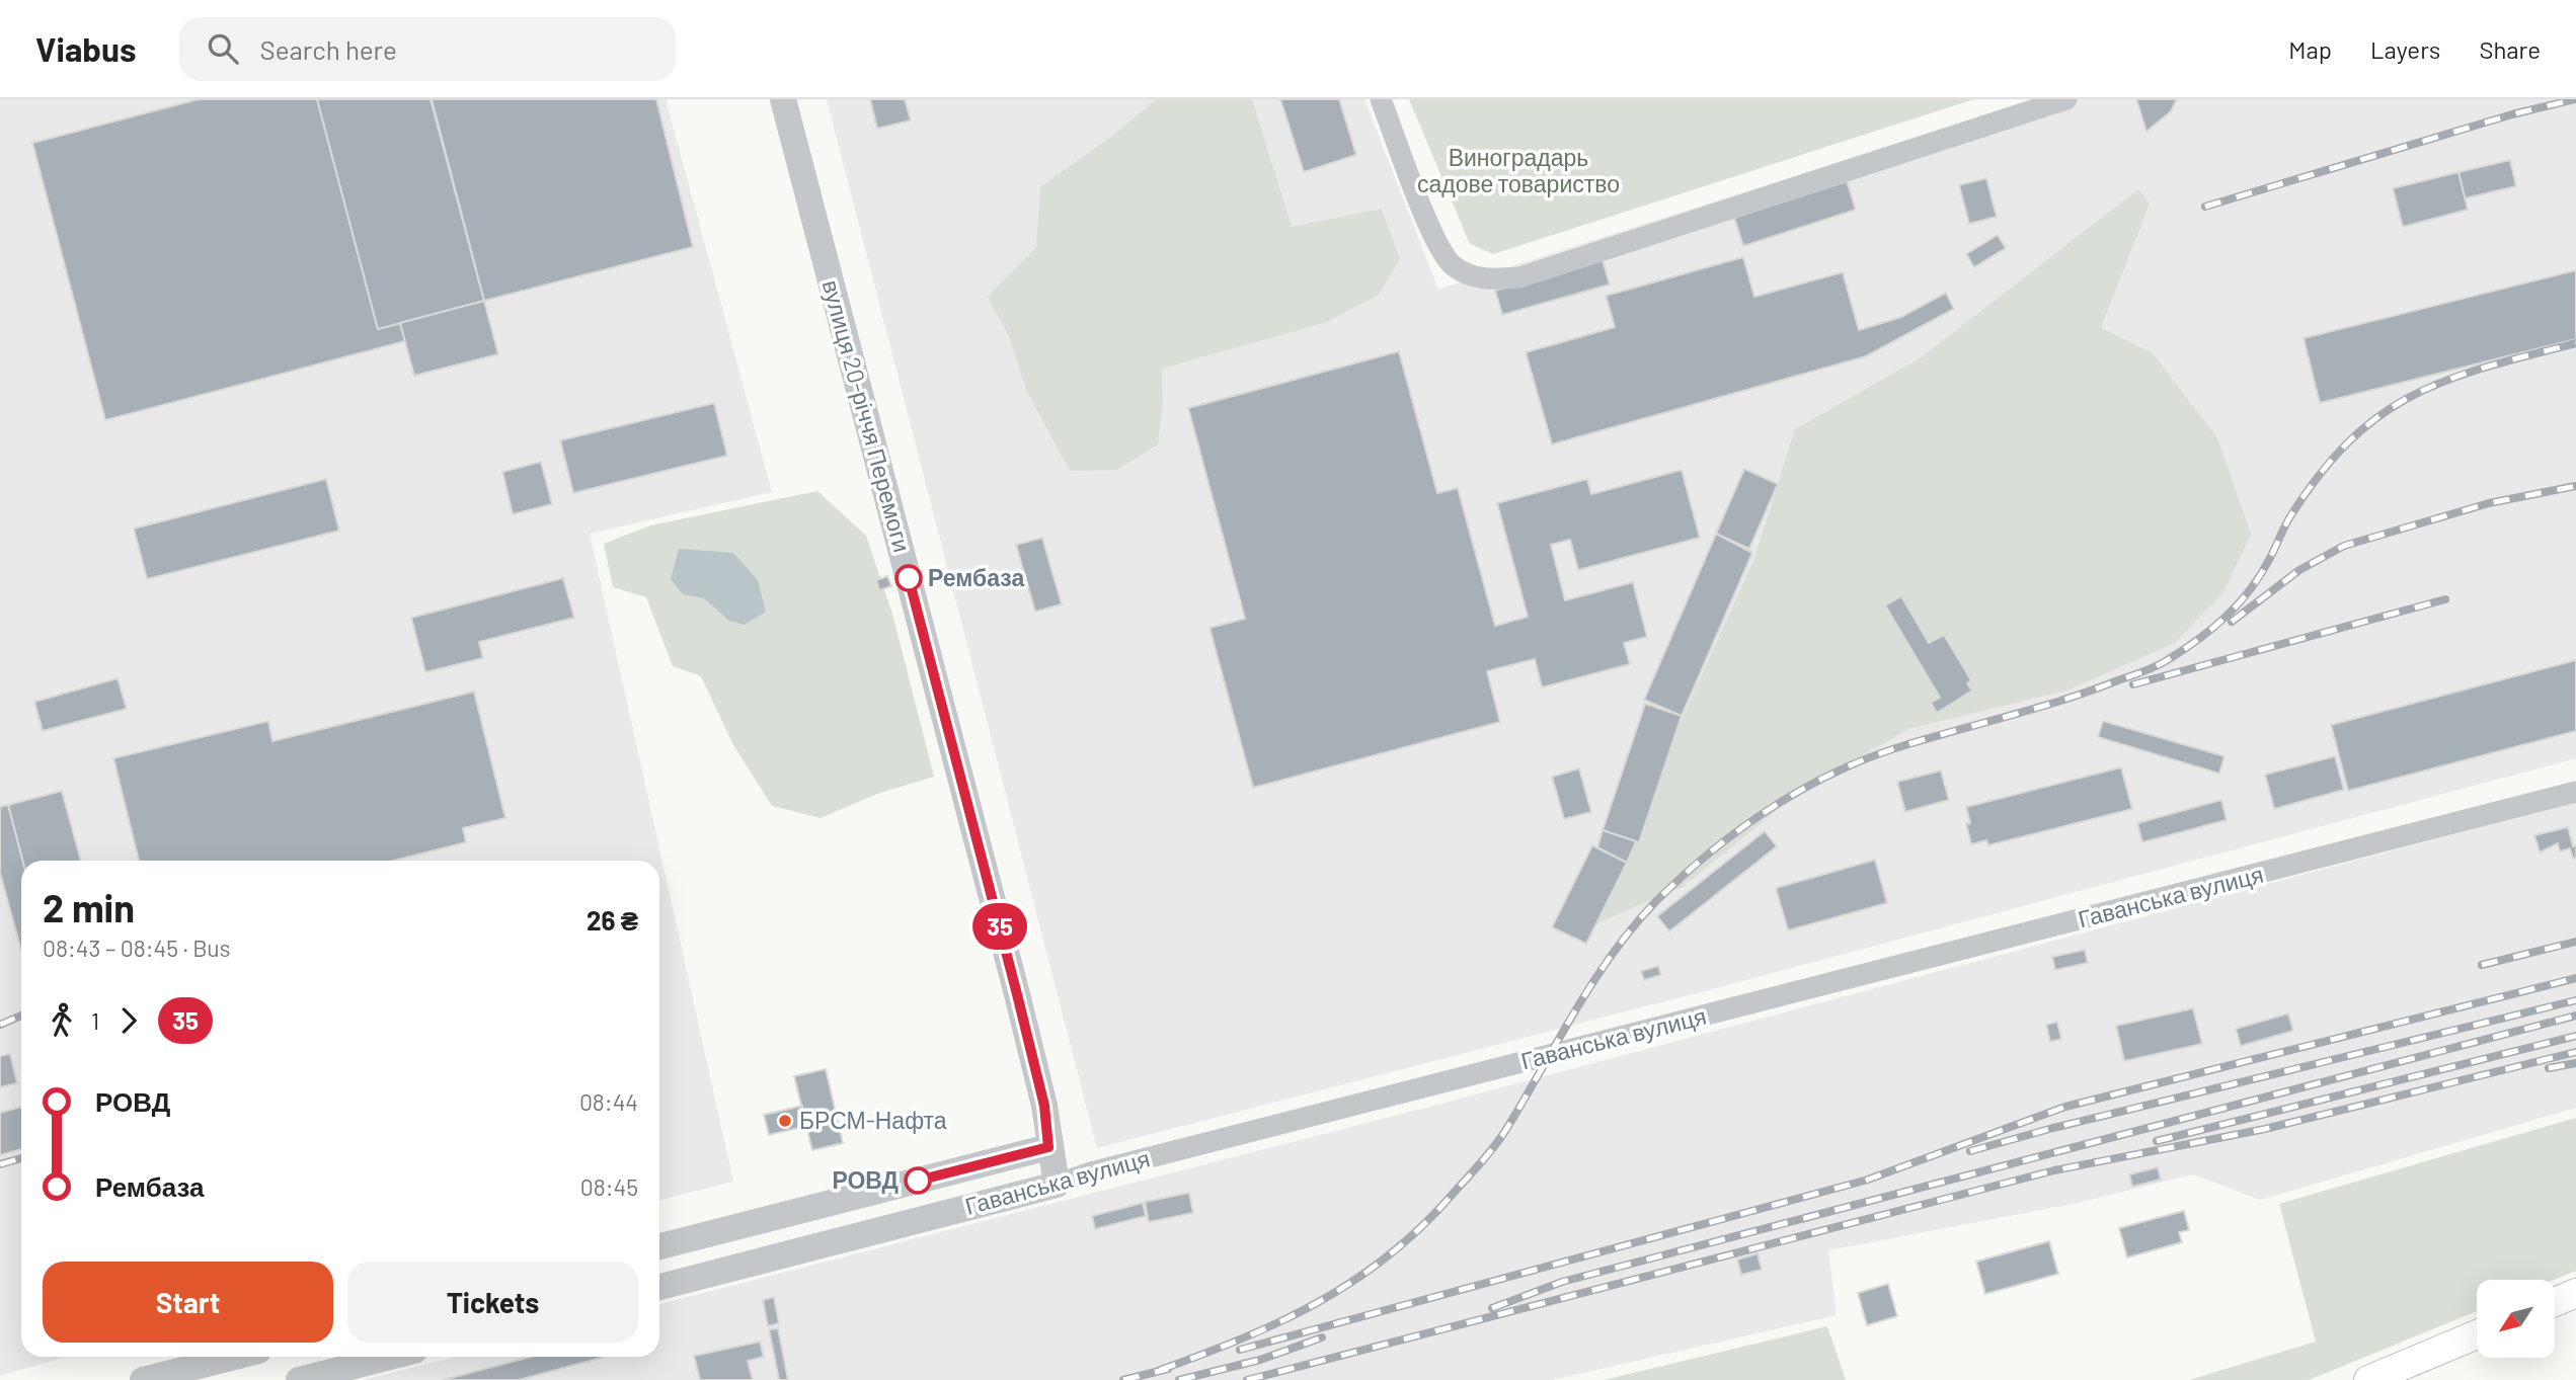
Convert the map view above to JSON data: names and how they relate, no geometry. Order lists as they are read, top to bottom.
{
  "streets": {
    "street": ["вулиця 20-річчя Перемоги", "Гаванська вулиця"]
  },
  "crossings": [
    ["вулиця 20-річчя Перемоги", "Гаванська вулиця"]
  ],
  "parks": ["Виноградарь садове товариство"],
  "places": ["Рембаза", "БРСМ-Нафта", "РОВД"],
  "lines": ["bus line 35"],
  "north": "bottom left",
  "page": {
    "header": "Viabus",
    "search": "Search here",
    "nav": ["Map", "Layers", "Share"],
    "on_map": "35",
    "heading": ["2 min", "08:43 – 08:45 · Bus", "26 ₴"],
    "legs": ["1", "35"],
    "list": [
      {
        "name": "РОВД",
        "value": "08:44"
      },
      {
        "name": "Рембаза",
        "value": "08:45"
      }
    ],
    "buttons": ["Start", "Tickets"]
  }
}
